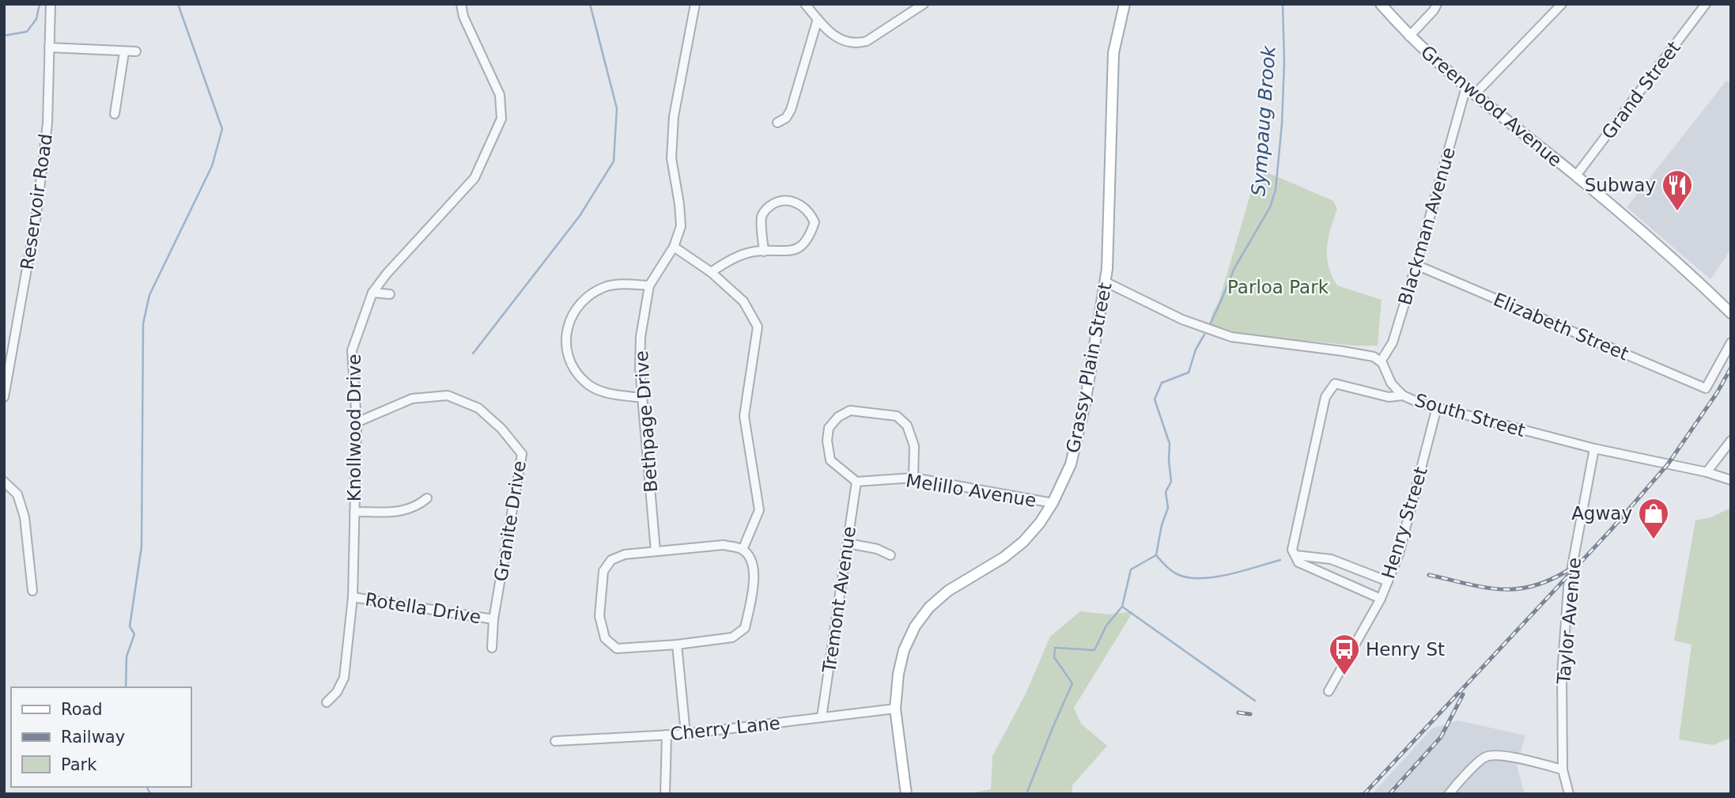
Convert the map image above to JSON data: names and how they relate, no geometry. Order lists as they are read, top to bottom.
{
  "streets": {
    "main road": ["Greenwood Avenue", "Grassy Plain Street"],
    "street": [
      "Grand Street",
      "Reservoir Road",
      "Blackman Avenue",
      "Elizabeth Street",
      "South Street",
      "Bethpage Drive",
      "Knollwood Drive",
      "Melillo Avenue",
      "Granite Drive",
      "Henry Street",
      "Tremont Avenue",
      "Rotella Drive",
      "Taylor Avenue",
      "Cherry Lane"
    ]
  },
  "crossings": [
    ["Grand Street", "Greenwood Avenue"],
    ["Greenwood Avenue", "Blackman Avenue"],
    ["Blackman Avenue", "Elizabeth Street"],
    ["Blackman Avenue", "South Street"],
    ["Grassy Plain Street", "Melillo Avenue"],
    ["Grassy Plain Street", "Cherry Lane"],
    ["South Street", "Henry Street"],
    ["South Street", "Taylor Avenue"],
    ["Knollwood Drive", "Granite Drive"],
    ["Knollwood Drive", "Rotella Drive"],
    ["Melillo Avenue", "Tremont Avenue"],
    ["Granite Drive", "Rotella Drive"],
    ["Tremont Avenue", "Cherry Lane"]
  ],
  "water": ["Sympaug Brook"],
  "parks": ["Parloa Park"],
  "places": {
    "restaurant": ["Subway"],
    "shop": ["Agway"],
    "bus stop": ["Henry St"]
  },
  "legend": ["Road", "Railway", "Park"]
}
